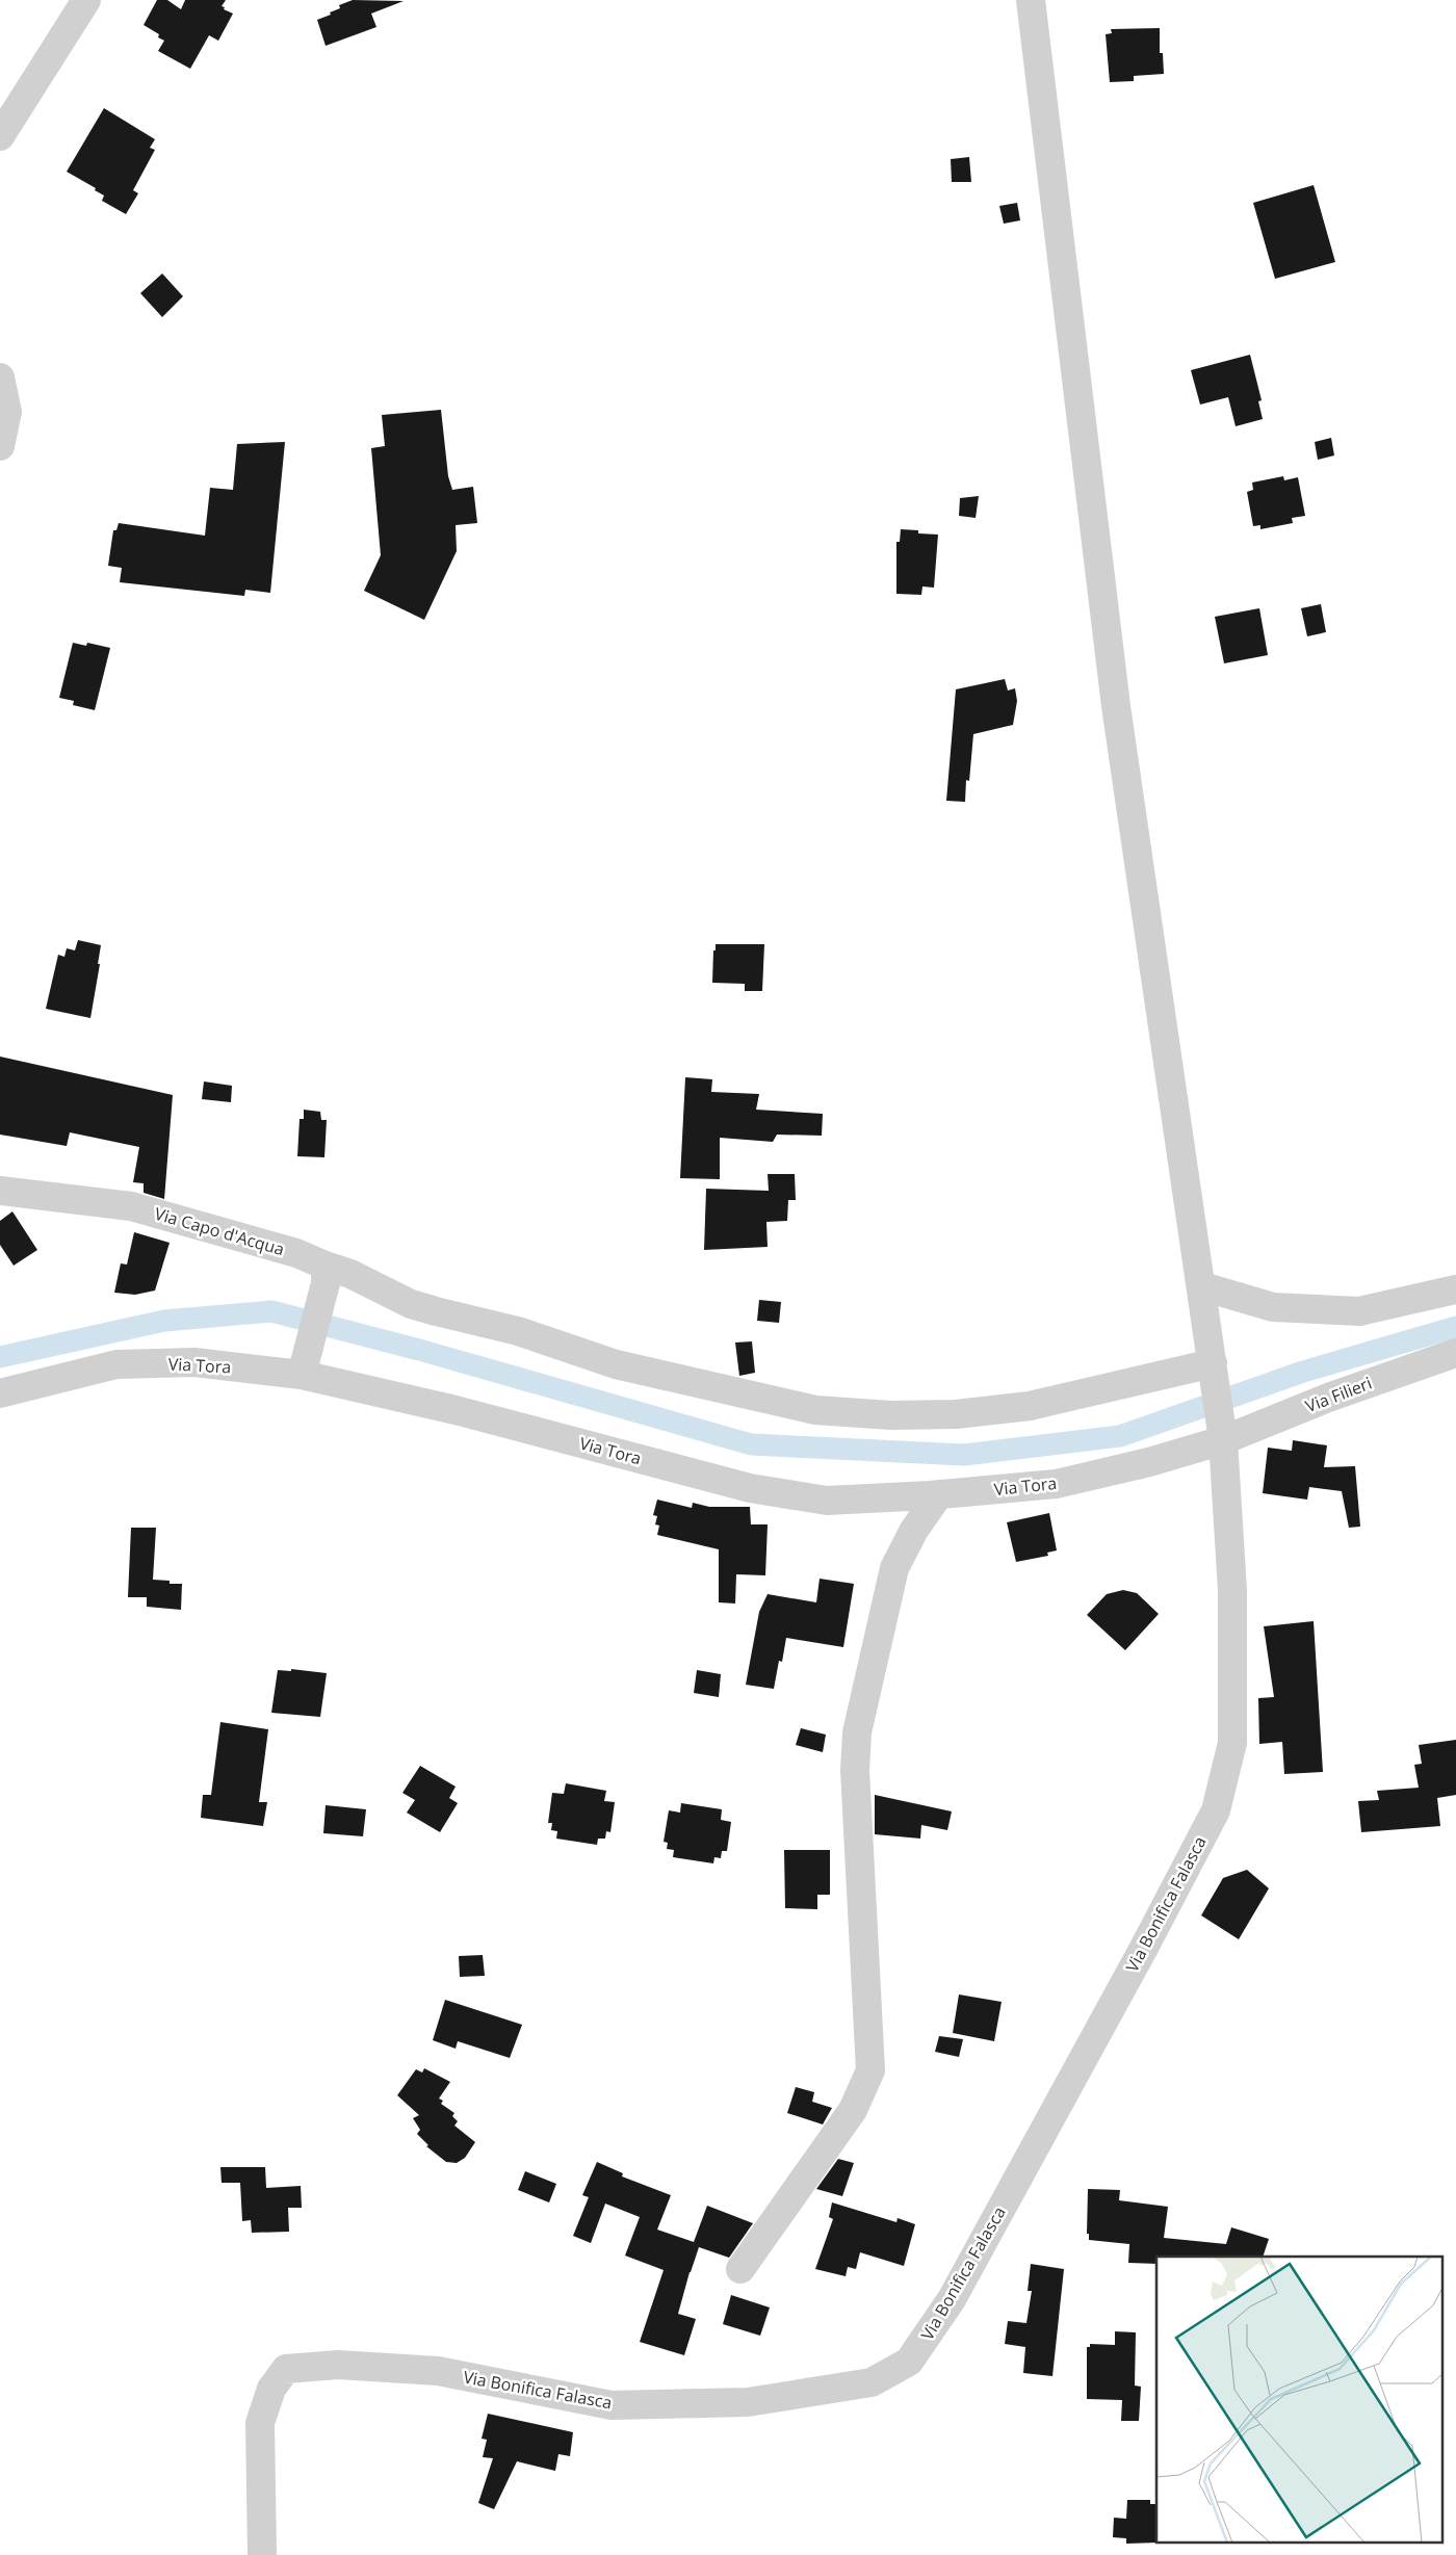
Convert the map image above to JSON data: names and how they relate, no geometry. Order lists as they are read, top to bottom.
{
  "streets": {
    "street": [
      "Via Capo d'Acqua",
      "Via Tora",
      "Via Filieri",
      "Via Bonifica Falasca"
    ]
  },
  "crossings": [
    ["Via Capo d'Acqua", "Via Bonifica Falasca"],
    ["Via Tora", "Via Filieri"],
    ["Via Tora", "Via Bonifica Falasca"],
    ["Via Filieri", "Via Bonifica Falasca"]
  ]
}
